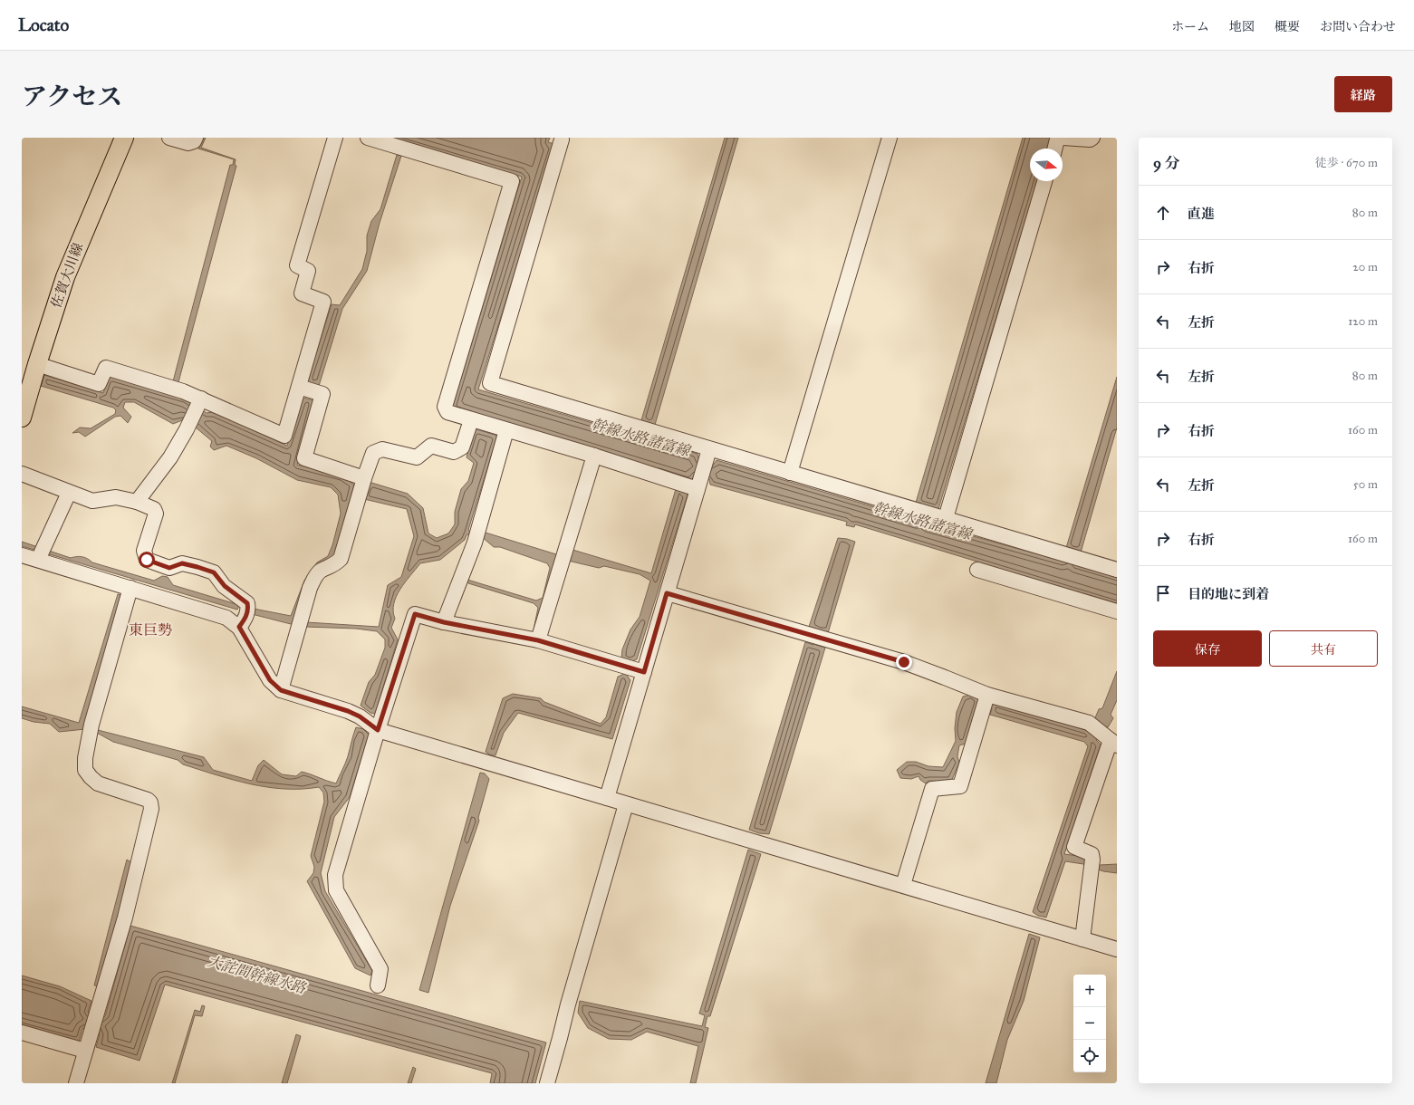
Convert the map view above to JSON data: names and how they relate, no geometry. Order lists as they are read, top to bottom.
{
  "streets": {
    "main road": ["佐賀大川線"]
  },
  "districts": ["東巨勢"],
  "water": ["幹線水路諸富線", "大詫間幹線水路"],
  "north": "right",
  "page": {
    "header": "Locato",
    "nav": [
      "ホーム",
      "地図",
      "概要",
      "お問い合わせ"
    ],
    "title": "アクセス",
    "buttons": [
      "経路",
      ["保存", "共有"]
    ],
    "heading": ["9 分", "徒歩 · 670 m"],
    "list": [
      ["直進", "80 m"],
      ["右折", "20 m"],
      ["左折", "120 m"],
      ["左折", "80 m"],
      ["右折", "160 m"],
      ["左折", "50 m"],
      ["右折", "160 m"],
      "目的地に到着"
    ],
    "map_buttons": ["+", "−"]
  }
}
